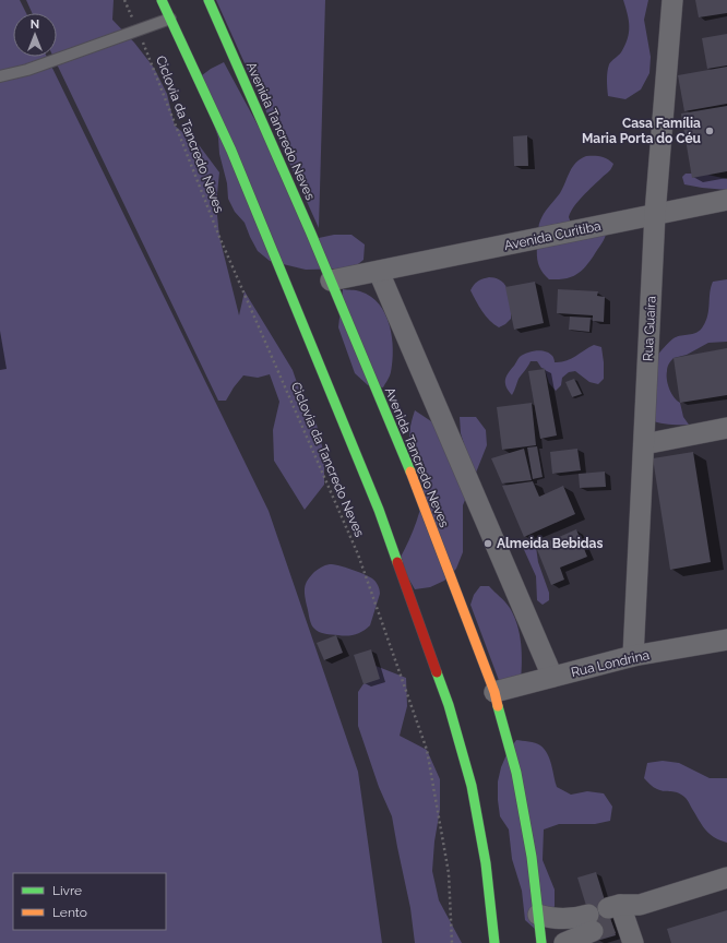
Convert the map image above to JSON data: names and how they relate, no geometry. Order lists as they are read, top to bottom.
{
  "streets": {
    "main road": ["Avenida Tancredo Neves"],
    "street": ["Avenida Curitiba", "Rua Guaíra", "Rua Londrina"],
    "path": ["Ciclovia da Tancredo Neves"]
  },
  "crossings": [
    ["Avenida Tancredo Neves", "Avenida Curitiba"],
    ["Avenida Tancredo Neves", "Rua Londrina"],
    ["Avenida Curitiba", "Rua Guaíra"],
    ["Rua Guaíra", "Rua Londrina"]
  ],
  "places": ["Casa Família Maria Porta do Céu", "Almeida Bebidas"],
  "legend": ["Livre", "Lento"],
  "north": "top"
}
